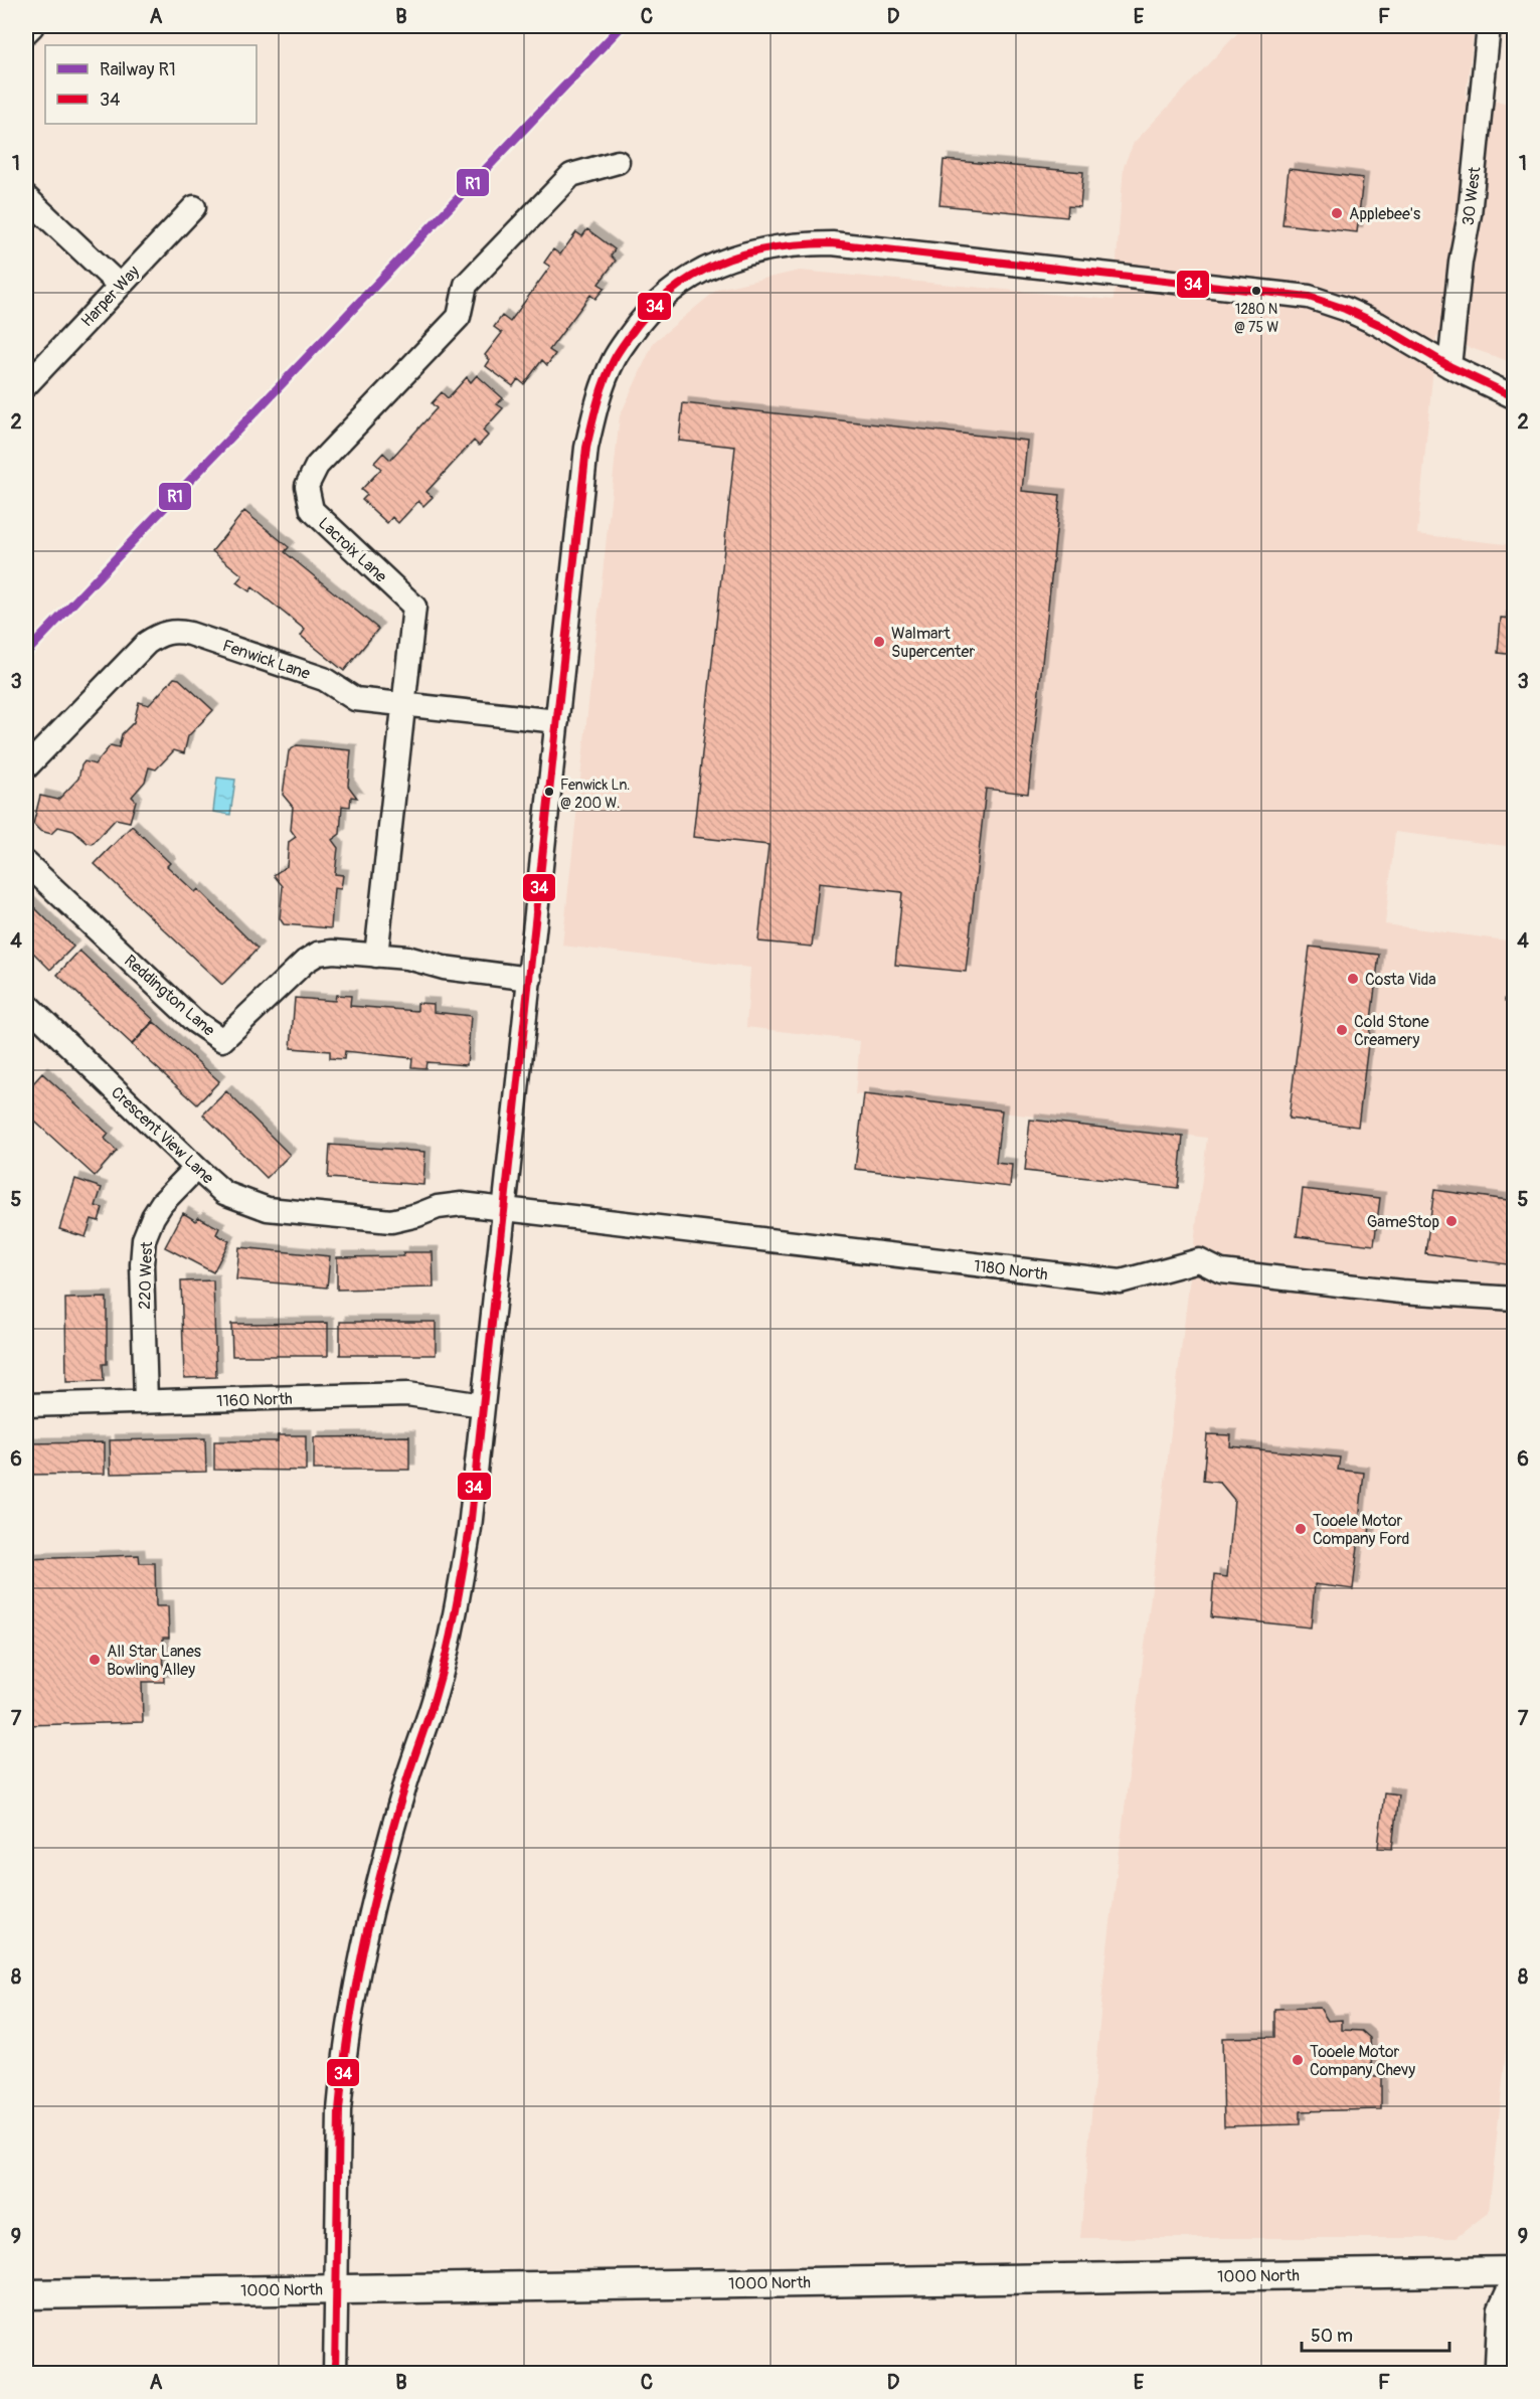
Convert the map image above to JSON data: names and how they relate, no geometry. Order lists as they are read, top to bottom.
{
  "streets": {
    "main road": ["1000 North"],
    "street": [
      "30 West",
      "Harper Way",
      "Lacroix Lane",
      "Fenwick Lane",
      "Reddington Lane",
      "Crescent View Lane",
      "1180 North",
      "220 West",
      "1160 North"
    ]
  },
  "crossings": [
    ["Lacroix Lane", "Fenwick Lane"],
    ["Lacroix Lane", "Reddington Lane"],
    ["Crescent View Lane", "1180 North"],
    ["Crescent View Lane", "220 West"],
    ["220 West", "1160 North"]
  ],
  "places": [
    "Applebee's",
    "1280 N @ 75 W",
    "Walmart Supercenter",
    "Fenwick Ln. @ 200 W.",
    "Costa Vida",
    "Cold Stone Creamery",
    "GameStop",
    "Tooele Motor Company Ford",
    "All Star Lanes Bowling Alley",
    "Tooele Motor Company Chevy"
  ],
  "lines": ["rail line R1", "transit line 34"],
  "legend": ["Railway R1", "34"],
  "scale_bar": "50 m",
  "grid": {
    "columns": [
      "A",
      "B",
      "C",
      "D",
      "E",
      "F"
    ],
    "rows": [
      "1",
      "2",
      "3",
      "4",
      "5",
      "6",
      "7",
      "8",
      "9"
    ]
  }
}
